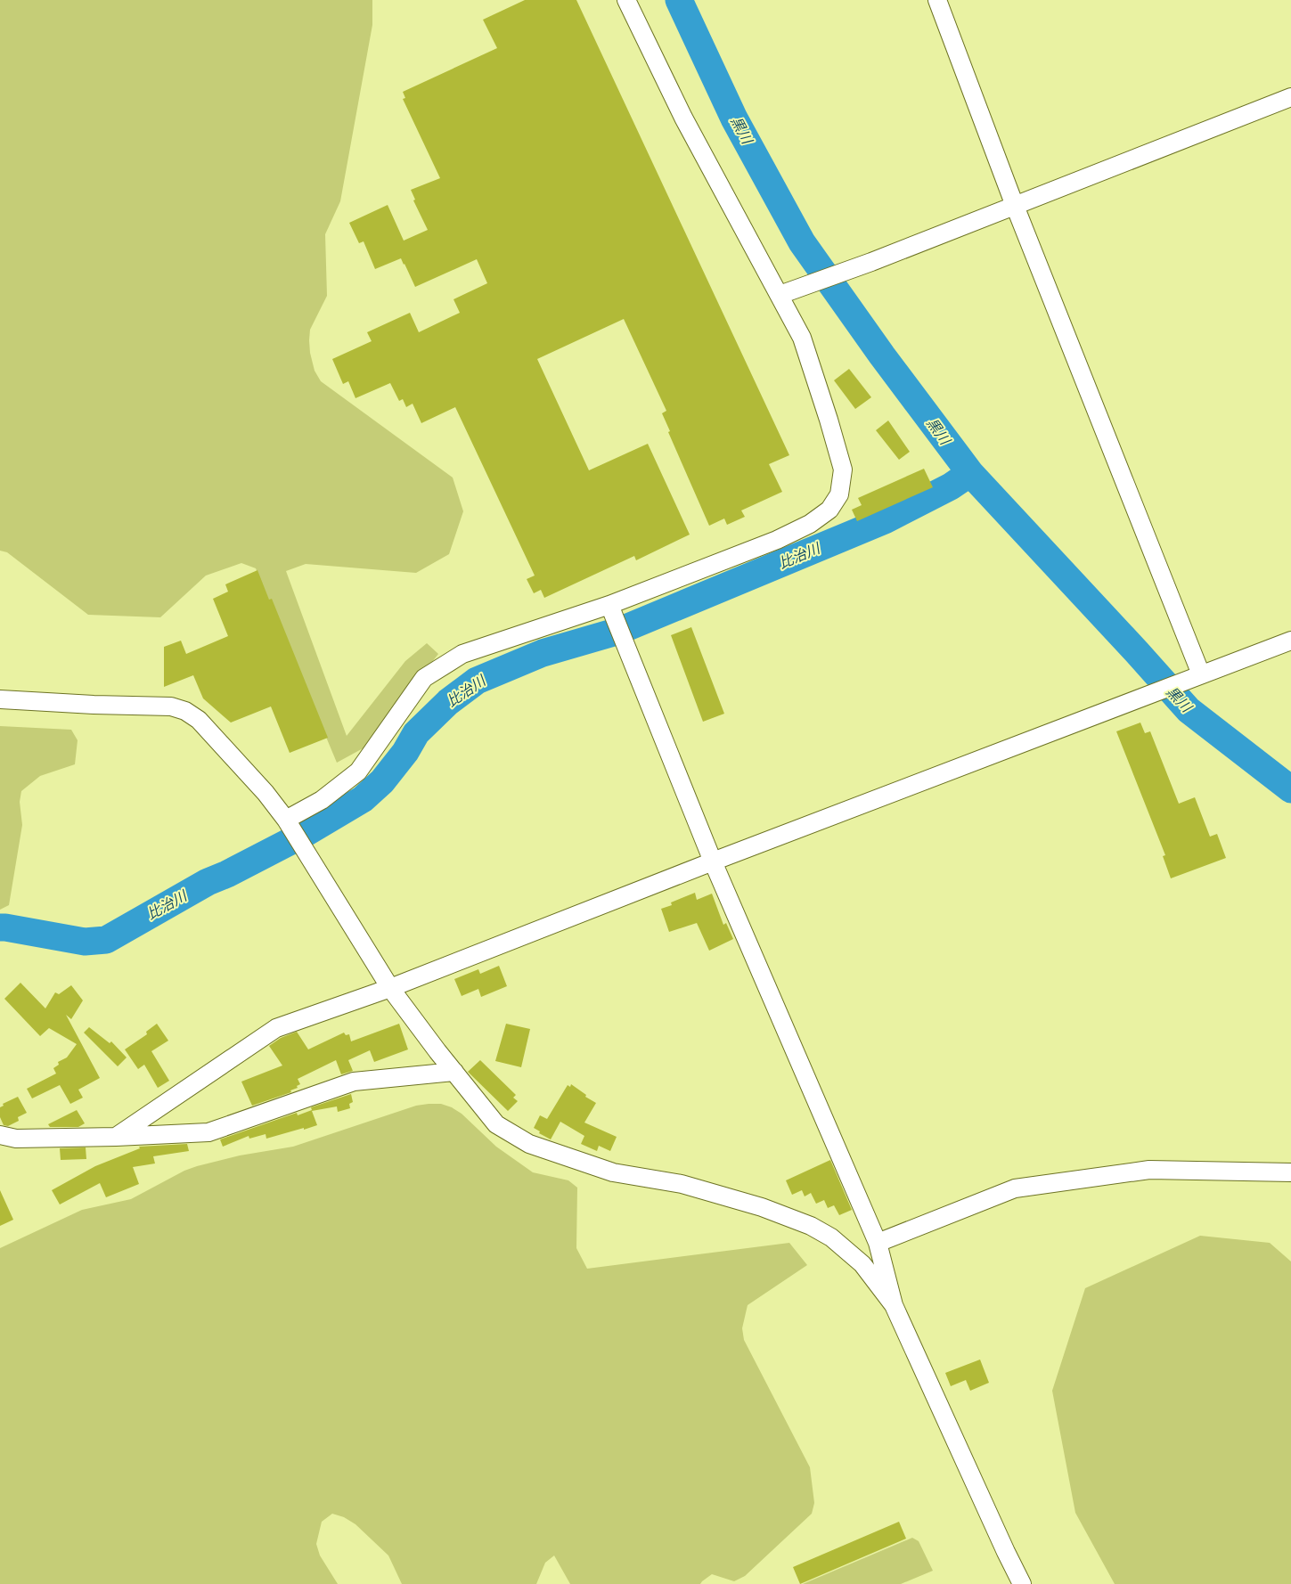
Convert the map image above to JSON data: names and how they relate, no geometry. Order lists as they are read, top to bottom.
{
  "water": ["黒川", "比治川"]
}
